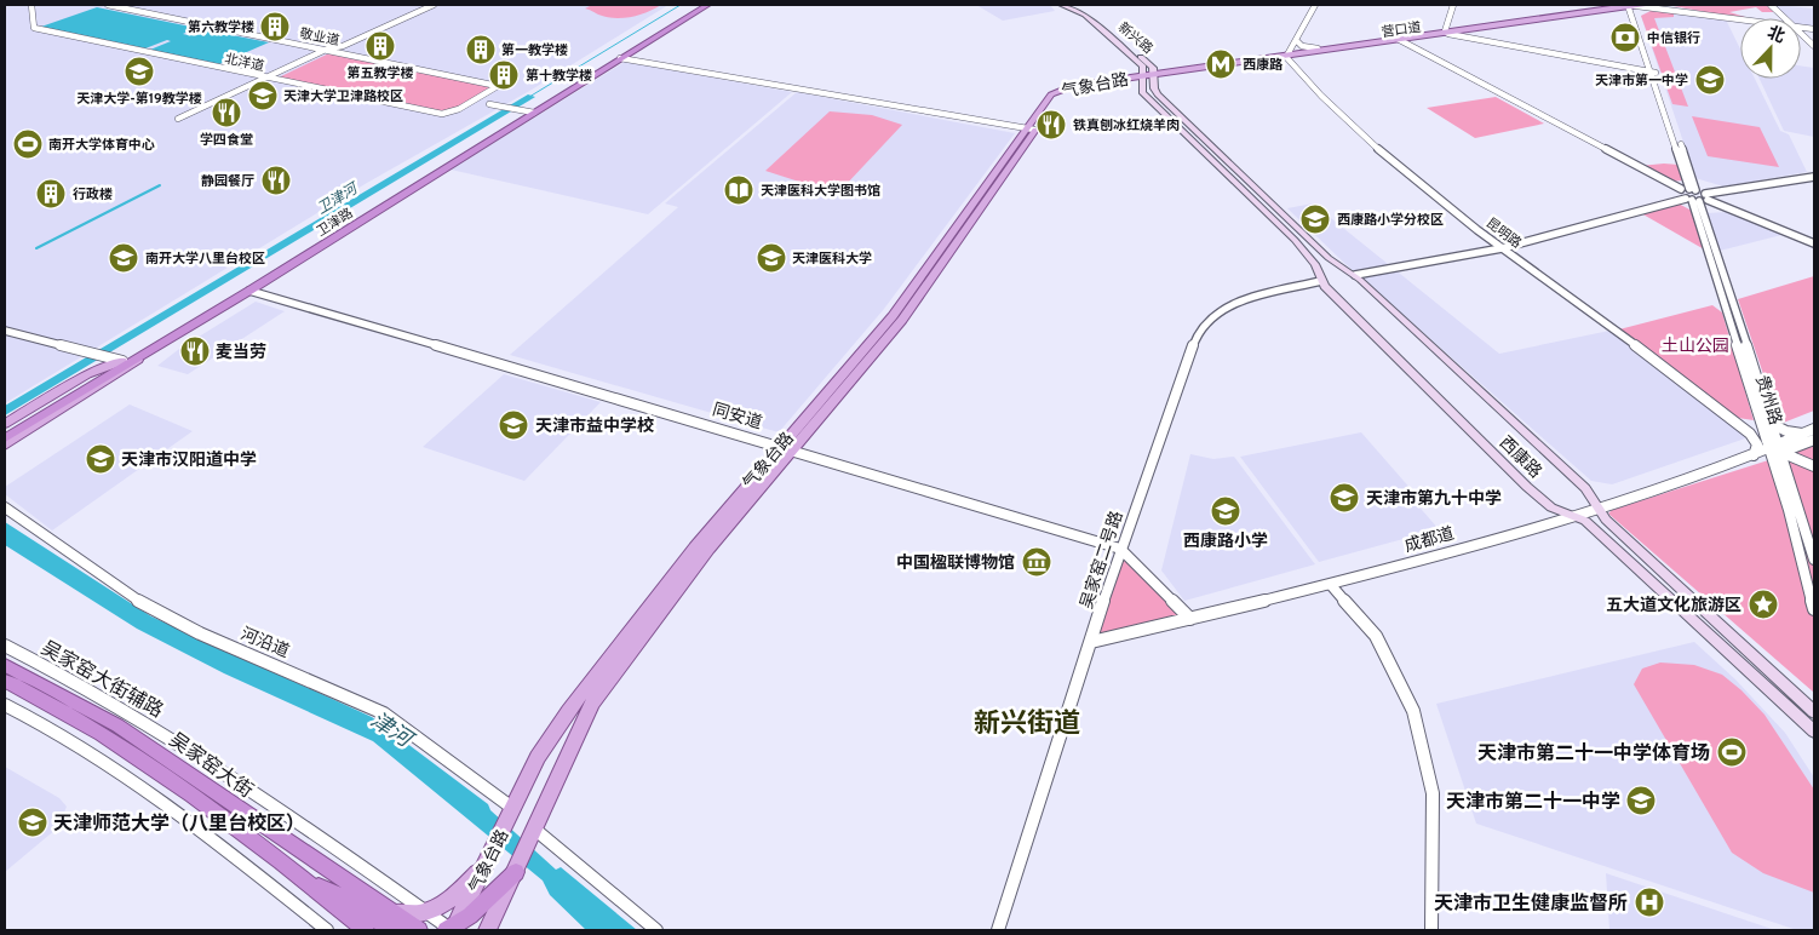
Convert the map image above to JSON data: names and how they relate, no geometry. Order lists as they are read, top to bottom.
{
  "streets": {
    "highway": ["卫津路", "吴家窑大街"],
    "main road": [
      "营口道",
      "新兴路",
      "气象台路",
      "西康路"
    ],
    "street": [
      "敬业道",
      "北洋道",
      "昆明路",
      "贵州路",
      "同安道",
      "成都道",
      "吴家窑二号路",
      "河沿道",
      "吴家窑大街辅路"
    ]
  },
  "crossings": [
    ["营口道", "新兴路"],
    ["营口道", "气象台路"],
    ["营口道", "昆明路"],
    ["营口道", "贵州路"],
    ["营口道", "西康路"],
    ["敬业道", "北洋道"],
    ["新兴路", "气象台路"],
    ["新兴路", "西康路"],
    ["气象台路", "同安道"],
    ["气象台路", "西康路"],
    ["气象台路", "河沿道"],
    ["气象台路", "吴家窑大街辅路"],
    ["卫津路", "同安道"],
    ["昆明路", "成都道"],
    ["贵州路", "成都道"],
    ["同安道", "成都道"],
    ["同安道", "吴家窑二号路"],
    ["西康路", "成都道"],
    ["西康路", "吴家窑二号路"],
    ["成都道", "吴家窑二号路"]
  ],
  "districts": ["新兴街道"],
  "water": ["卫津河", "津河"],
  "parks": ["土山公园"],
  "places": {
    "building": [
      "第六教学楼",
      "第五教学楼",
      "第一教学楼",
      "第十教学楼",
      "行政楼"
    ],
    "bank": ["中信银行"],
    "metro station": ["西康路"],
    "school or university": [
      "天津大学-第19教学楼",
      "天津市第一中学",
      "天津大学卫津路校区",
      "西康路小学分校区",
      "南开大学八里台校区",
      "天津医科大学",
      "天津市益中学校",
      "天津市汉阳道中学",
      "天津市第九十中学",
      "西康路小学",
      "天津市第二十一中学",
      "天津师范大学（八里台校区）"
    ],
    "restaurant": [
      "学四食堂",
      "铁真刨冰红烧羊肉",
      "静园餐厅",
      "麦当劳"
    ],
    "sports": ["南开大学体育中心", "天津市第二十一中学体育场"],
    "library": ["天津医科大学图书馆"],
    "museum": ["中国楹联博物馆"],
    "place": ["五大道文化旅游区"],
    "hospital": ["天津市卫生健康监督所"]
  },
  "north": "top"
}
